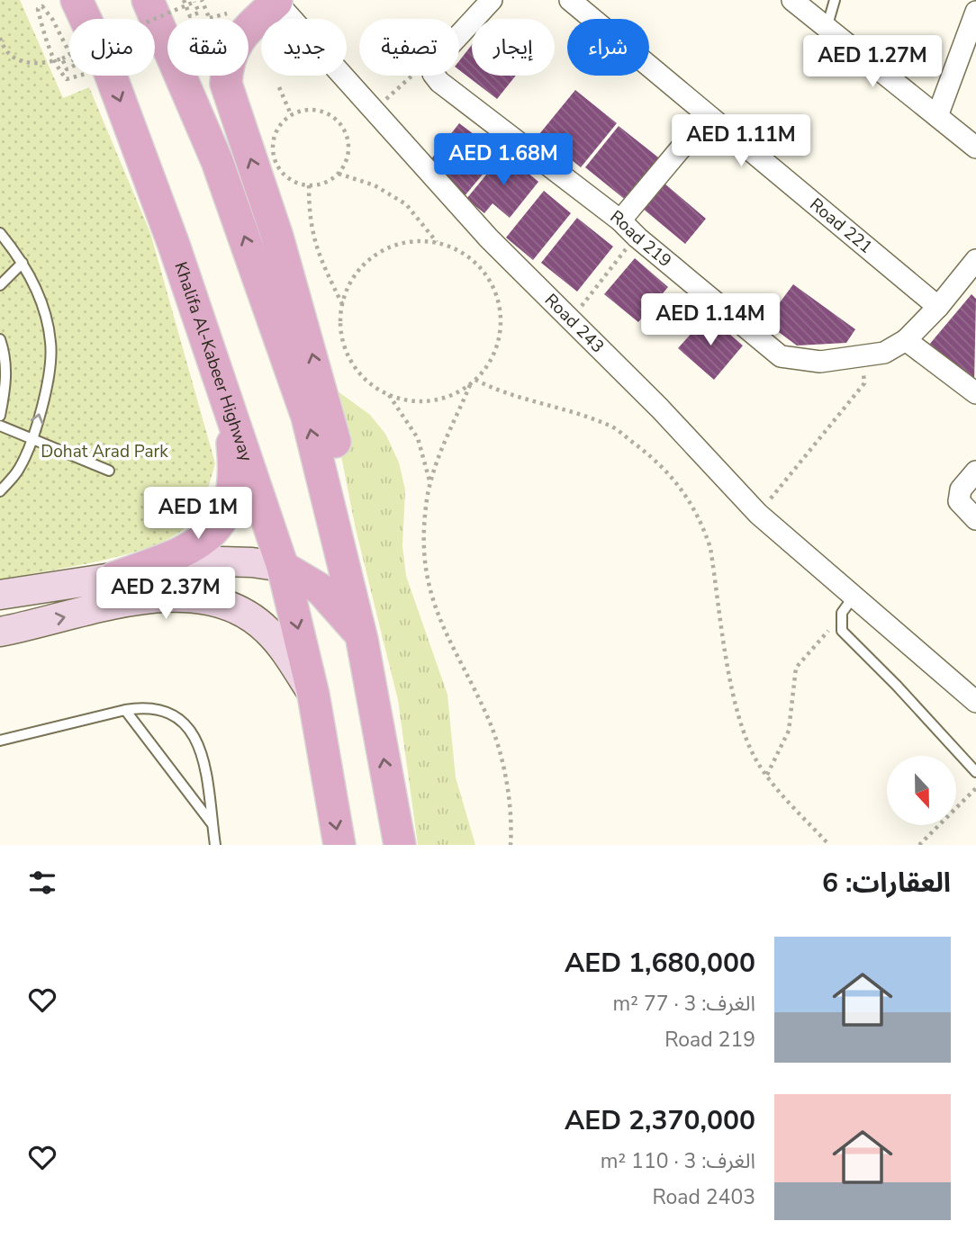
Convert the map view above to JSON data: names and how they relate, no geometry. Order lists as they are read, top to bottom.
{
  "streets": {
    "main road": ["Khalifa Al-Kabeer Highway"],
    "street": ["Road 221", "Road 219", "Road 243"]
  },
  "parks": ["Dohat Arad Park"],
  "north": "bottom",
  "page": {
    "chip": [
      "شراء",
      "إيجار",
      "تصفية",
      "جديد",
      "شقة",
      "منزل"
    ],
    "price": [
      "AED 1.27M",
      "AED 1.11M",
      "AED 1.68M",
      "AED 1.14M",
      "AED 1M",
      "AED 2.37M"
    ],
    "heading": "العقارات: 6",
    "list": [
      {
        "name": "AED 1,680,000",
        "note": "الغرف: 3 · 77 m² · Road 219"
      },
      {
        "name": "AED 2,370,000",
        "note": "الغرف: 3 · 110 m² · Road 2403"
      }
    ]
  }
}
